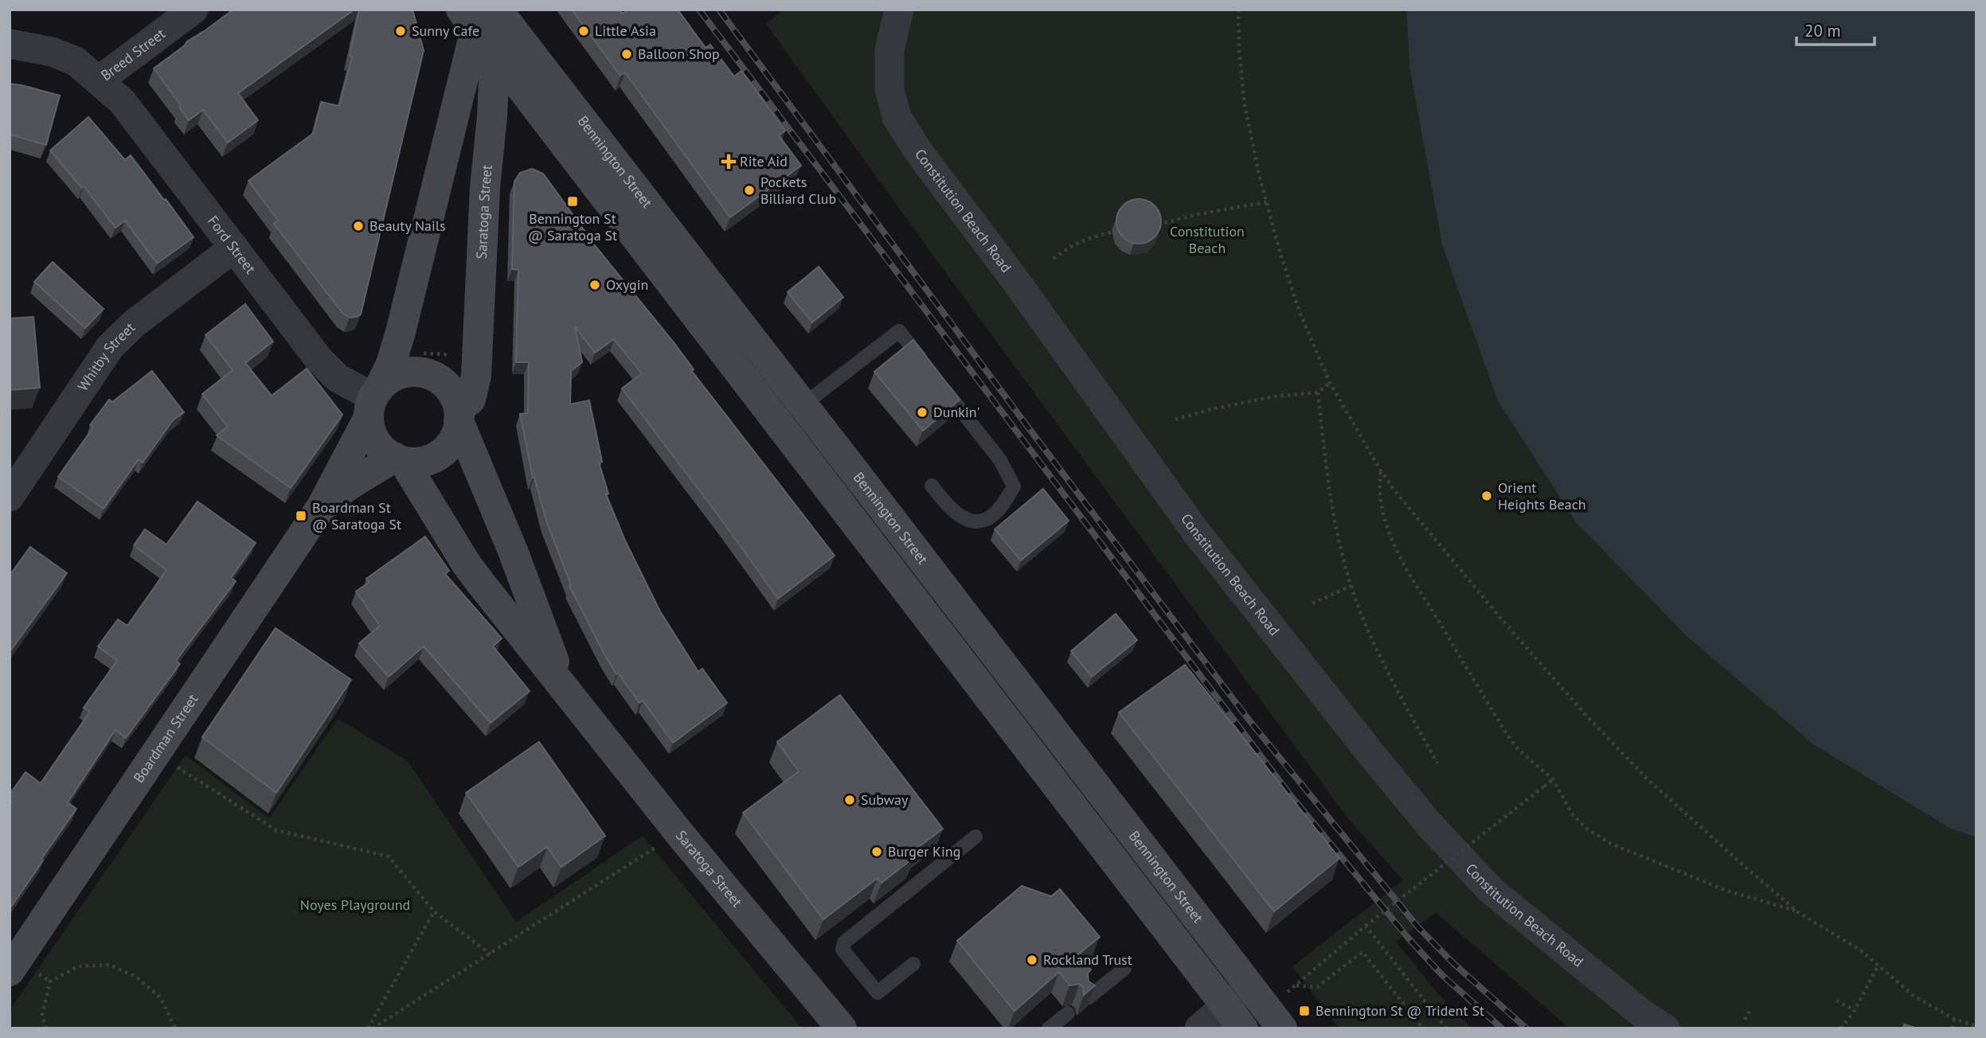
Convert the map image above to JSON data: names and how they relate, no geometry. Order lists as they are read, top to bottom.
{
  "streets": {
    "main road": ["Bennington Street", "Saratoga Street", "Boardman Street"],
    "street": [
      "Breed Street",
      "Constitution Beach Road",
      "Ford Street",
      "Whitby Street"
    ]
  },
  "crossings": [
    ["Breed Street", "Ford Street"],
    ["Bennington Street", "Saratoga Street"],
    ["Saratoga Street", "Ford Street"],
    ["Saratoga Street", "Boardman Street"],
    ["Ford Street", "Whitby Street"],
    ["Ford Street", "Boardman Street"]
  ],
  "parks": ["Constitution Beach", "Noyes Playground"],
  "places": {
    "other": [
      "Sunny Cafe",
      "Little Asia",
      "Balloon Shop",
      "Pockets Billiard Club",
      "Beauty Nails",
      "Oxygin",
      "Dunkin'",
      "Orient Heights Beach",
      "Subway",
      "Burger King",
      "Rockland Trust"
    ],
    "health": ["Rite Aid"],
    "transit": ["Bennington St @ Saratoga St", "Boardman St @ Saratoga St", "Bennington St @ Trident St"]
  },
  "scale_bar": "20 m"
}
